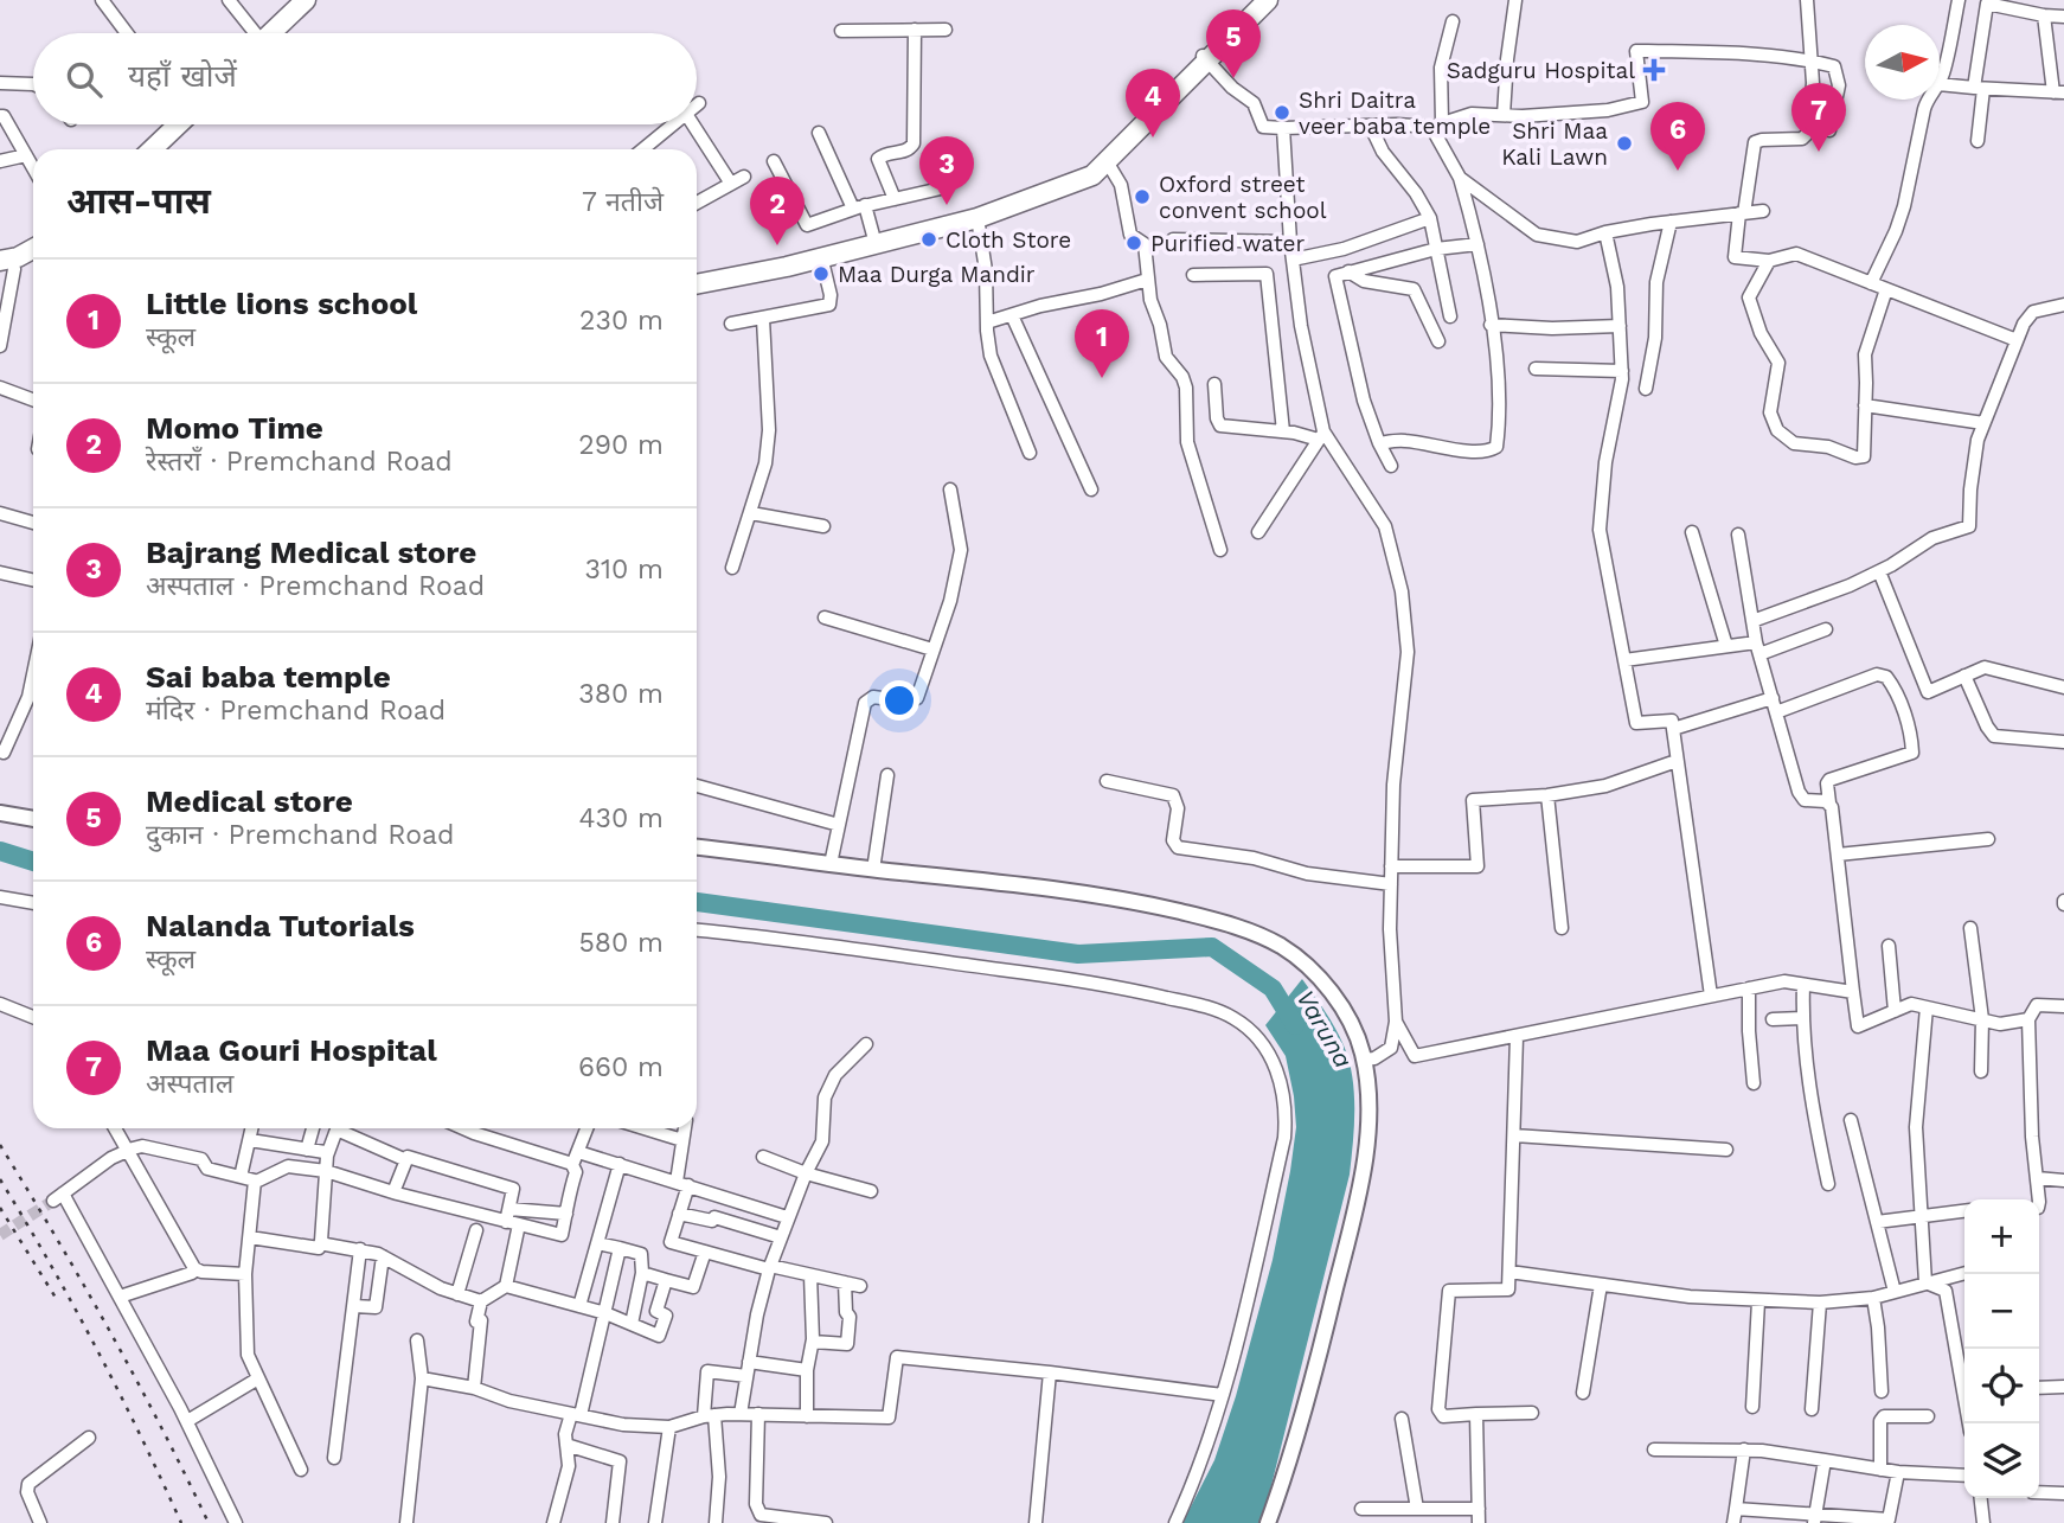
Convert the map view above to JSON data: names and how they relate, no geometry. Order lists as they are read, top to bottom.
{
  "water": ["Varuna"],
  "places": {
    "health": ["Sadguru Hospital"],
    "other": [
      "Shri Daitra veer baba temple",
      "Shri Maa Kali Lawn",
      "Oxford street convent school",
      "Cloth Store",
      "Purified water",
      "Maa Durga Mandir"
    ]
  },
  "north": "right",
  "page": {
    "pins": [
      "5",
      "4",
      "7",
      "6",
      "3",
      "2",
      "1"
    ],
    "search": "यहाँ खोजें",
    "heading": ["आस-पास", "7 नतीजे"],
    "list": [
      {
        "mark": "1",
        "name": "Little lions school",
        "note": "स्कूल",
        "value": "230 m"
      },
      {
        "mark": "2",
        "name": "Momo Time",
        "note": "रेस्तराँ · Premchand Road",
        "value": "290 m"
      },
      {
        "mark": "3",
        "name": "Bajrang Medical store",
        "note": "अस्पताल · Premchand Road",
        "value": "310 m"
      },
      {
        "mark": "4",
        "name": "Sai baba temple",
        "note": "मंदिर · Premchand Road",
        "value": "380 m"
      },
      {
        "mark": "5",
        "name": "Medical store",
        "note": "दुकान · Premchand Road",
        "value": "430 m"
      },
      {
        "mark": "6",
        "name": "Nalanda Tutorials",
        "note": "स्कूल",
        "value": "580 m"
      },
      {
        "mark": "7",
        "name": "Maa Gouri Hospital",
        "note": "अस्पताल",
        "value": "660 m"
      }
    ],
    "map_buttons": ["+", "−"]
  }
}
